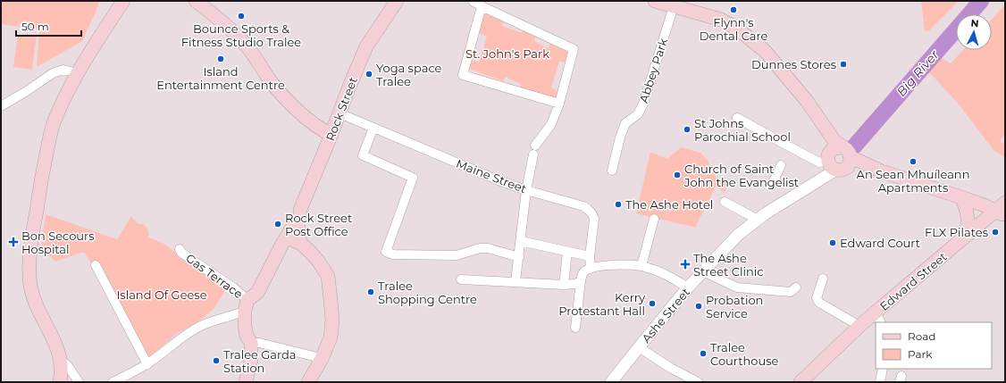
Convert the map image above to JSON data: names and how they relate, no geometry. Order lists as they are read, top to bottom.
{
  "streets": {
    "main road": ["Rock Street", "Edward Street"],
    "street": [
      "Abbey Park",
      "Maine Street",
      "Gas Terrace",
      "Ashe Street"
    ]
  },
  "crossings": [
    ["Rock Street", "Maine Street"],
    ["Rock Street", "Gas Terrace"]
  ],
  "water": ["Big River"],
  "parks": ["St. John's Park", "Island Of Geese"],
  "places": {
    "other": [
      "Flynn's Dental Care",
      "Bounce Sports & Fitness Studio Tralee",
      "Island Entertainment Centre",
      "Dunnes Stores",
      "Yoga space Tralee",
      "St Johns Parochial School",
      "An Sean Mhuíleann Apartments",
      "Church of Saint John the Evangelist",
      "The Ashe Hotel",
      "Rock Street Post Office",
      "FLX Pilates",
      "Edward Court",
      "Tralee Shopping Centre",
      "Kerry Protestant Hall",
      "Probation Service",
      "Tralee Courthouse",
      "Tralee Garda Station"
    ],
    "health": ["Bon Secours Hospital", "The Ashe Street Clinic"]
  },
  "legend": ["Road", "Park"],
  "scale_bar": "50 m",
  "north": "top"
}
